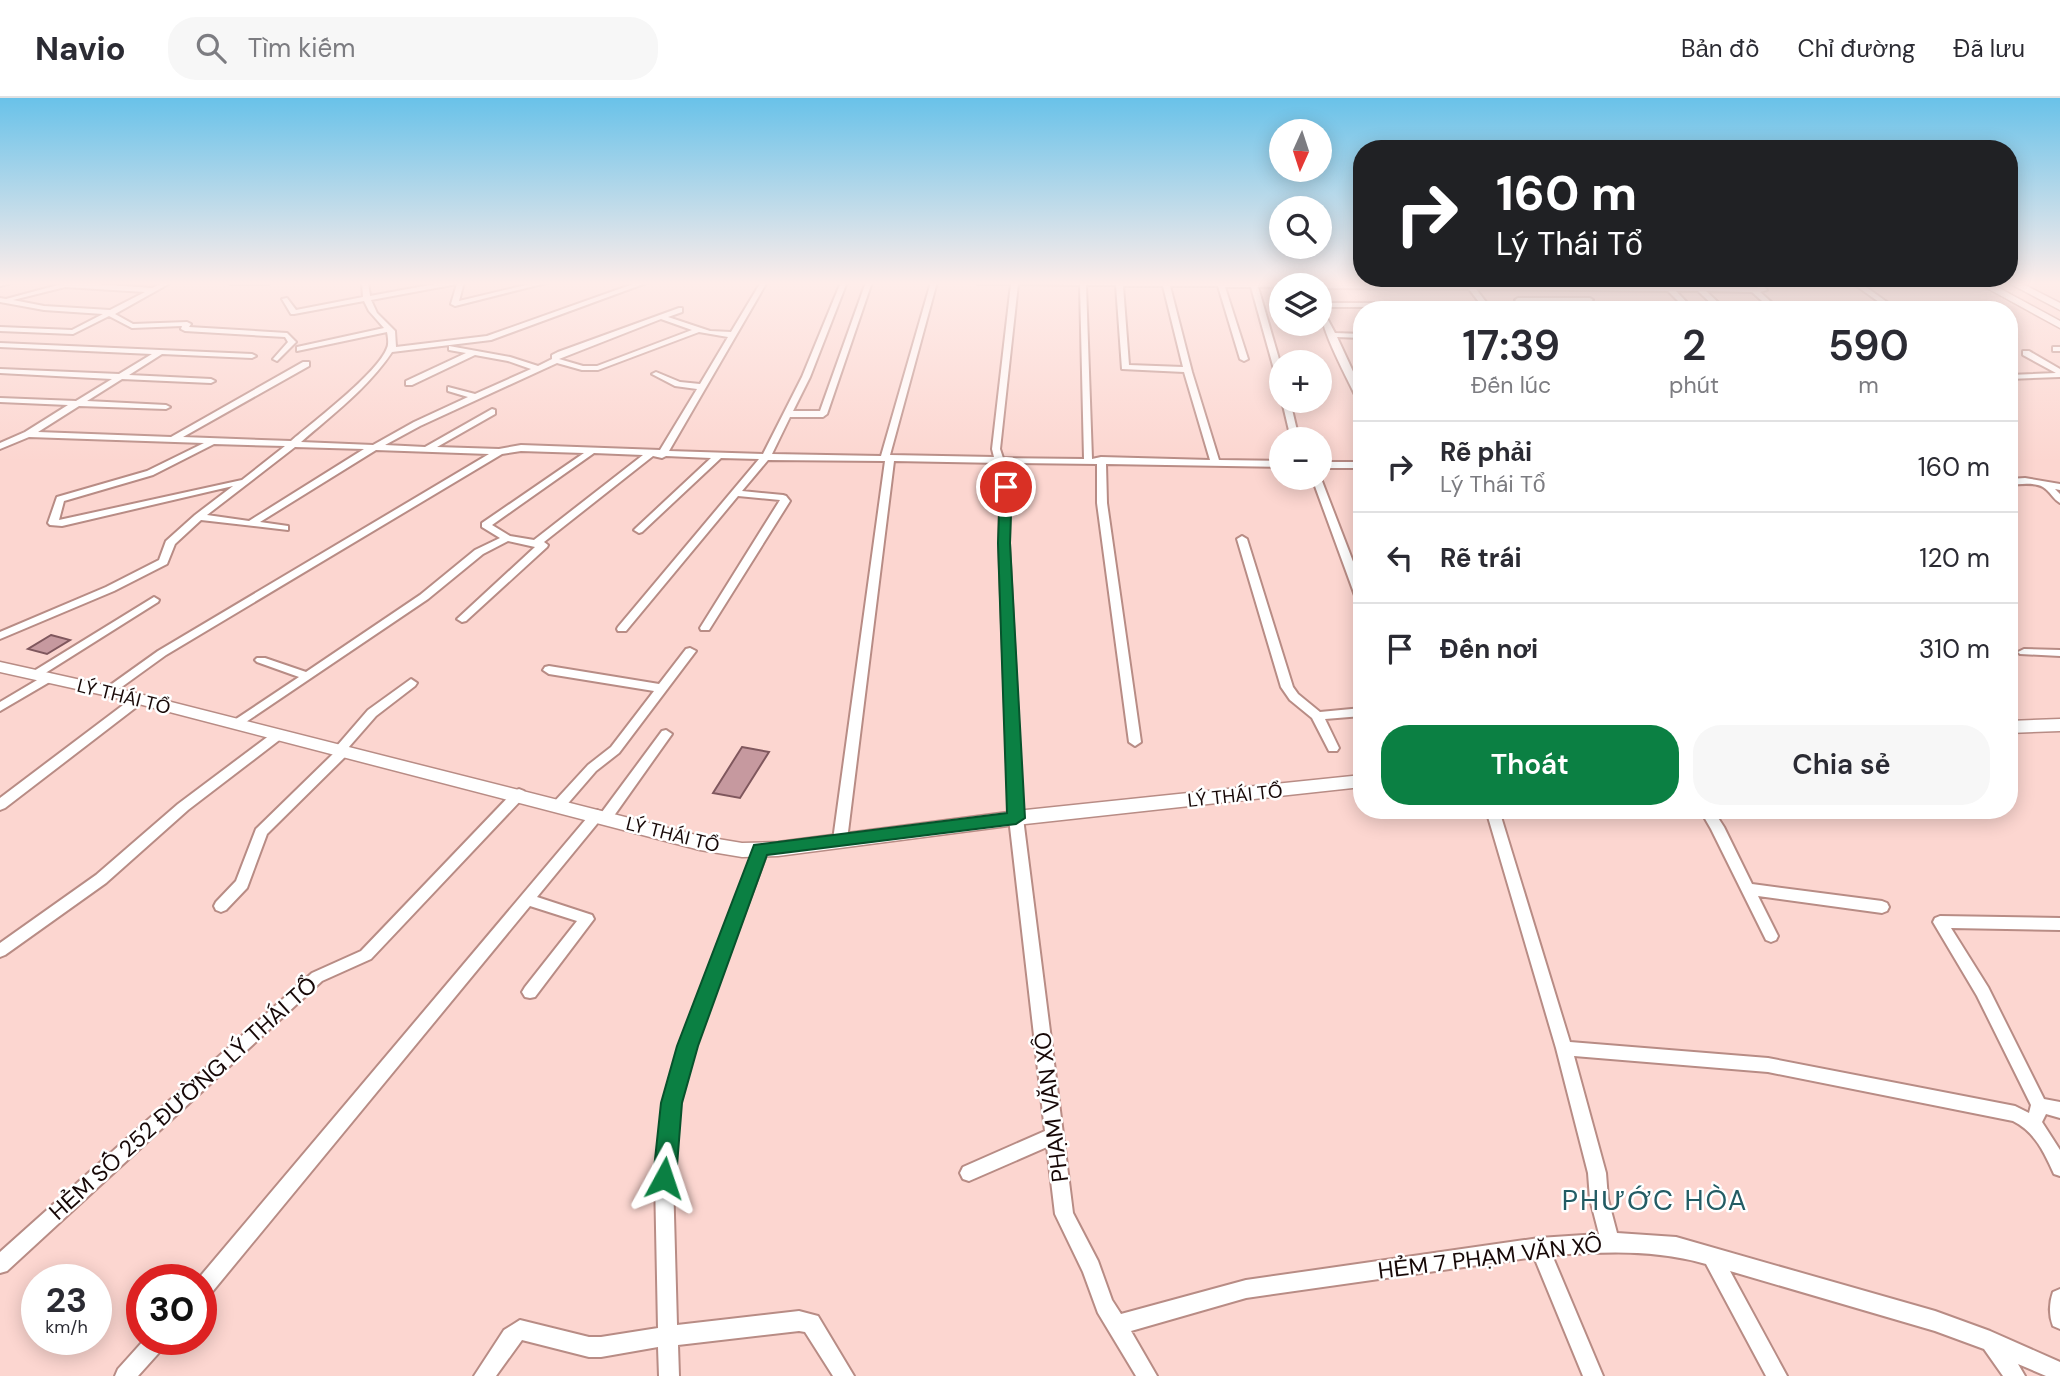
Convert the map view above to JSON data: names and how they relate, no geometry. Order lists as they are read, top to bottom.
{
  "streets": {
    "main road": ["LÝ THÁI TỔ"],
    "street": ["HẺM SỐ 252 ĐƯỜNG LÝ THÁI TỔ", "PHẠM VĂN XÔ", "HẺM 7 PHẠM VĂN XÔ"]
  },
  "crossings": [
    ["LÝ THÁI TỔ", "HẺM SỐ 252 ĐƯỜNG LÝ THÁI TỔ"],
    ["LÝ THÁI TỔ", "PHẠM VĂN XÔ"],
    ["PHẠM VĂN XÔ", "HẺM 7 PHẠM VĂN XÔ"]
  ],
  "districts": ["PHƯỚC HÒA"],
  "north": "bottom",
  "page": {
    "header": "Navio",
    "search": "Tìm kiếm",
    "nav": ["Bản đồ", "Chỉ đường", "Đã lưu"],
    "map_buttons": ["+", "−"],
    "turn": ["160 m", "Lý Thái Tổ"],
    "eta": [
      "17:39",
      "Đến lúc",
      "2",
      "phút",
      "590",
      "m"
    ],
    "list": [
      {
        "name": "Rẽ phải",
        "note": "Lý Thái Tổ",
        "value": "160 m"
      },
      {
        "name": "Rẽ trái",
        "value": "120 m"
      },
      {
        "name": "Đến nơi",
        "value": "310 m"
      }
    ],
    "buttons": ["Thoát", "Chia sẻ"],
    "speed": "23 km/h",
    "limit": "30"
  }
}
